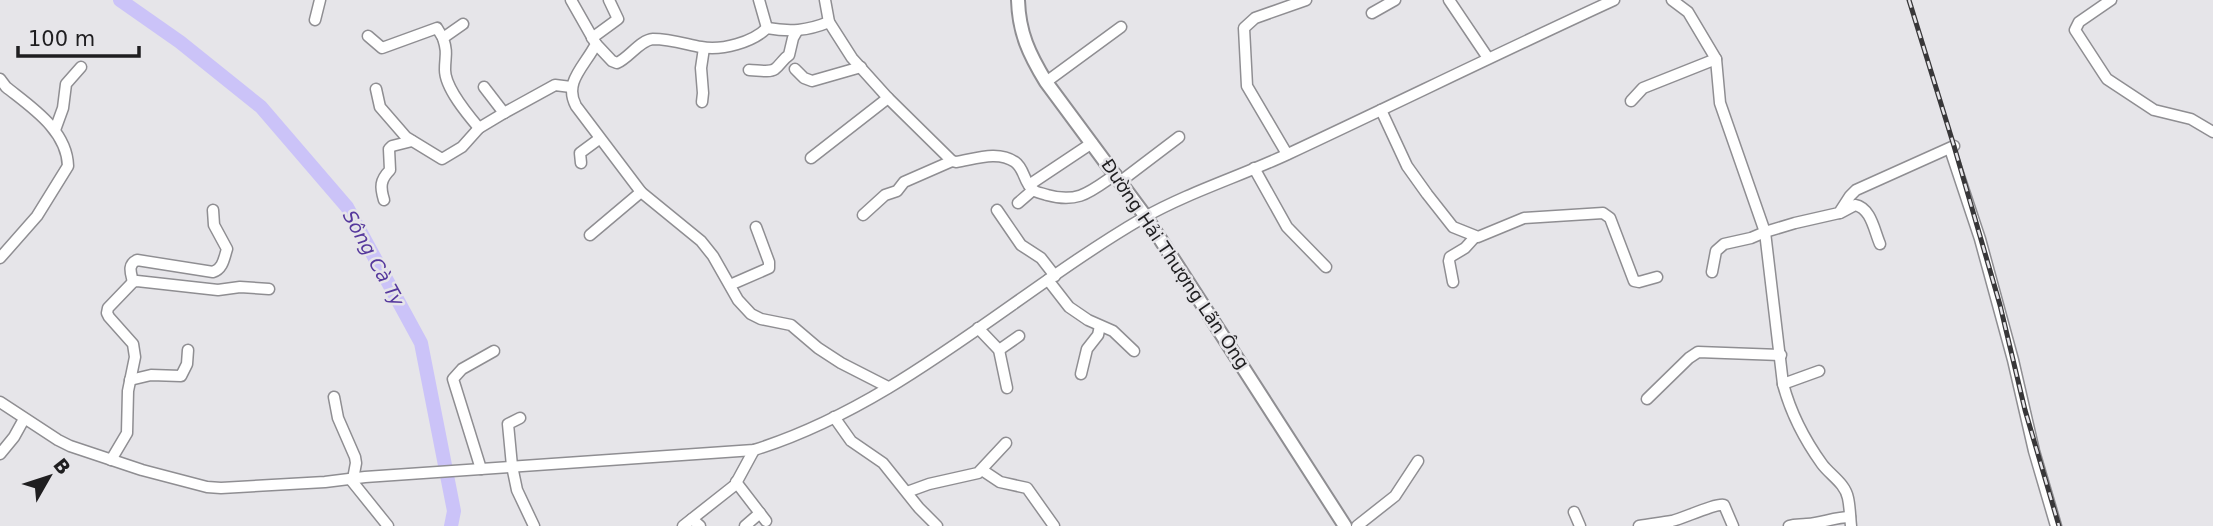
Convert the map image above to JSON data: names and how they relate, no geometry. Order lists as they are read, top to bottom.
{
  "streets": {
    "street": ["Đường Hải Thượng Lãn Ông"]
  },
  "water": ["Sông Cà Ty"],
  "scale_bar": "100 m",
  "north": "top right"
}
